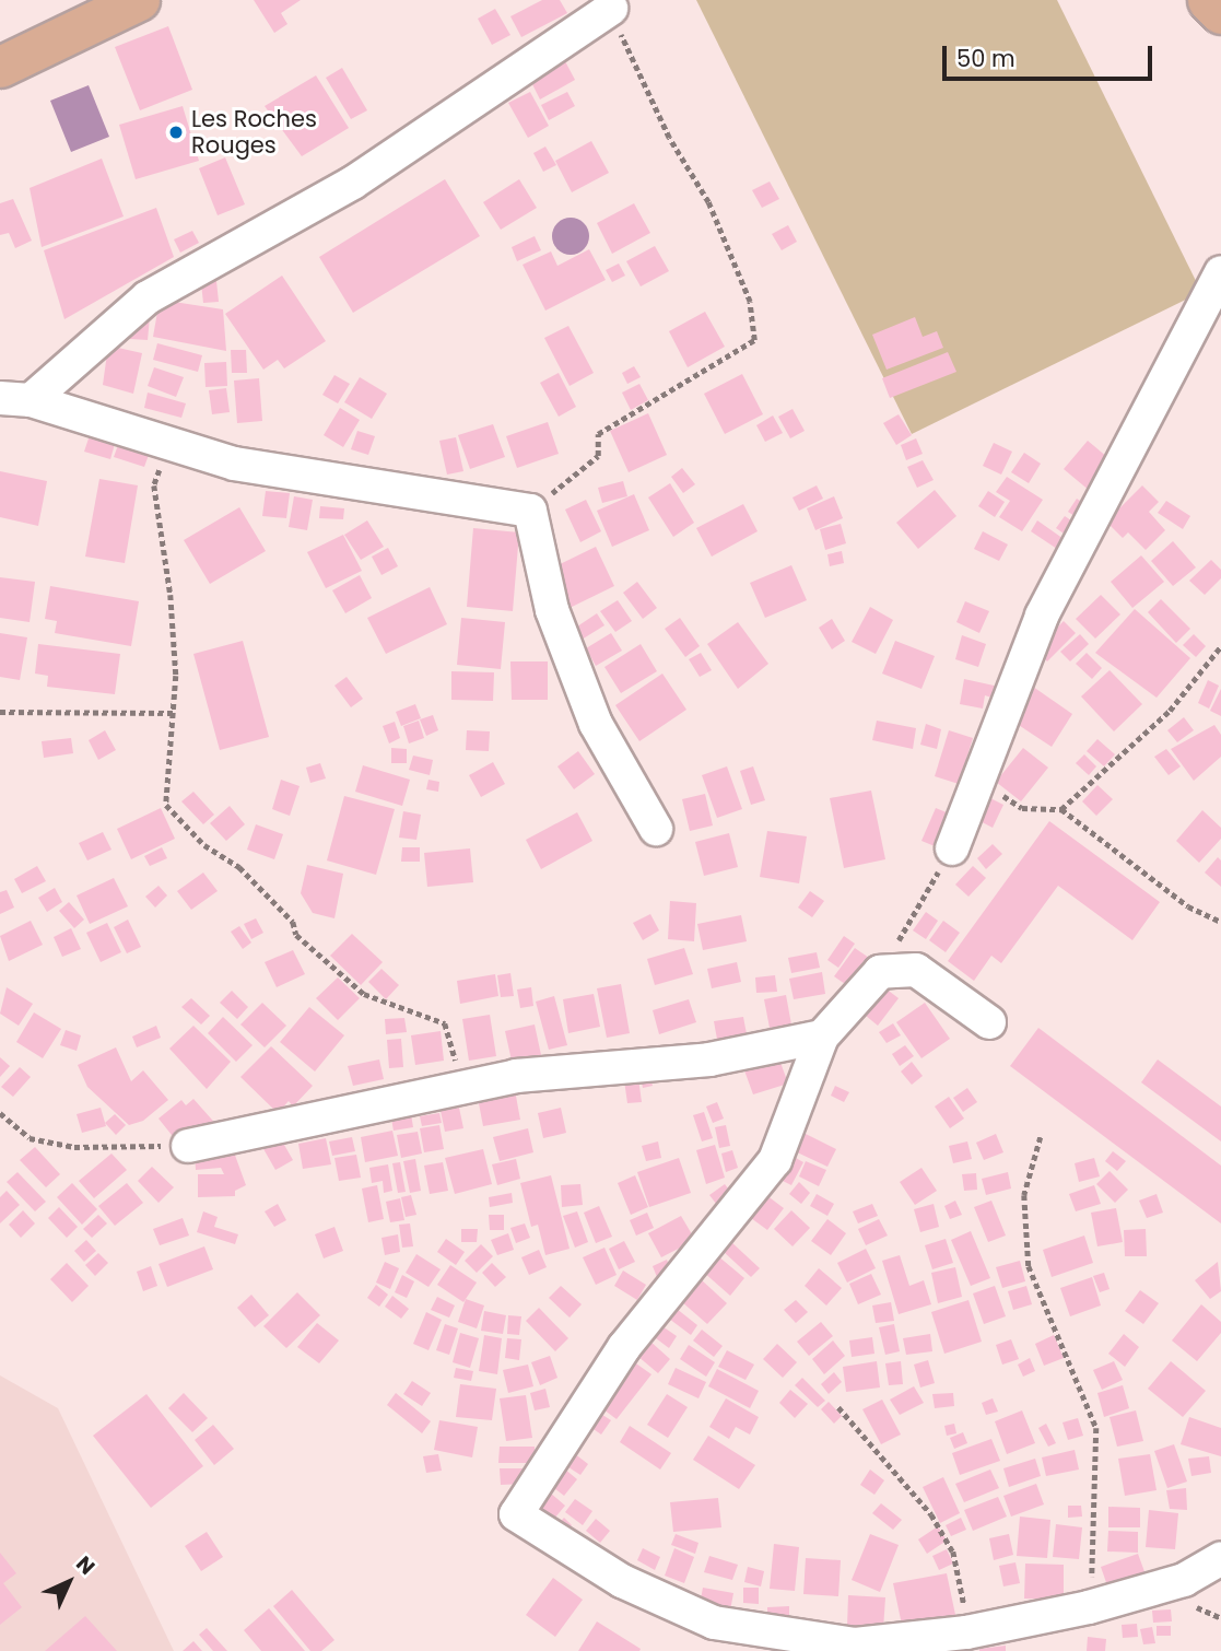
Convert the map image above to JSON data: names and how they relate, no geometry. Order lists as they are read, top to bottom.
{
  "places": ["Les Roches Rouges"],
  "scale_bar": "50 m",
  "north": "top right"
}
